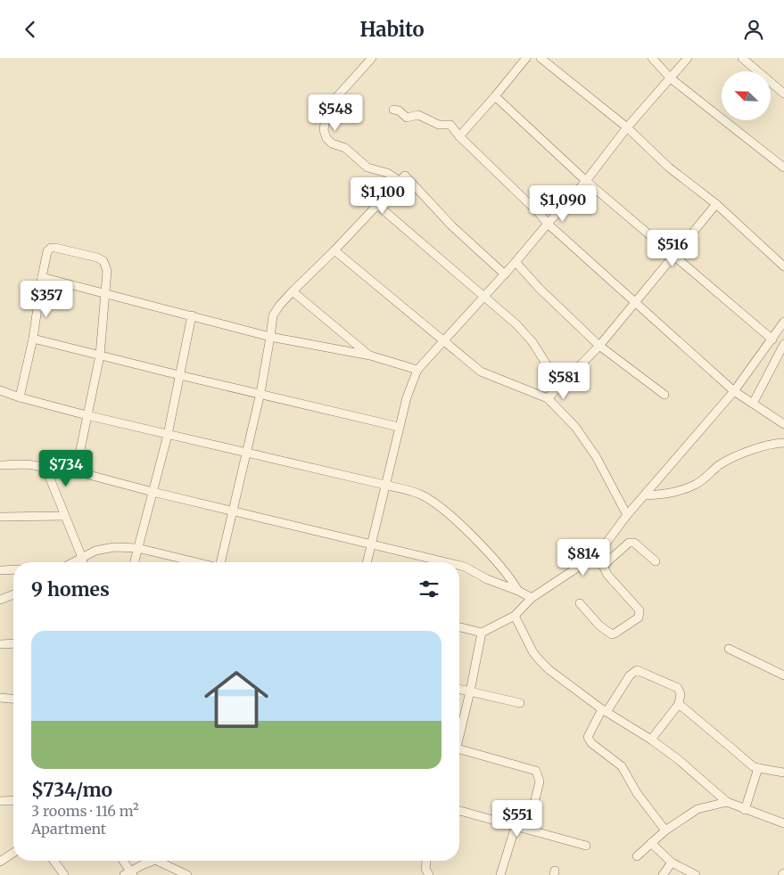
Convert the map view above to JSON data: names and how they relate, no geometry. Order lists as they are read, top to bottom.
{
  "north": "top left",
  "page": {
    "header": "Habito",
    "price": [
      "$548",
      "$1,100",
      "$1,090",
      "$516",
      "$357",
      "$581",
      "$734",
      "$814",
      "$551"
    ],
    "heading": "9 homes",
    "list": [
      {
        "name": "$734/mo",
        "note": "3 rooms · 116 m² · Apartment"
      }
    ]
  }
}
